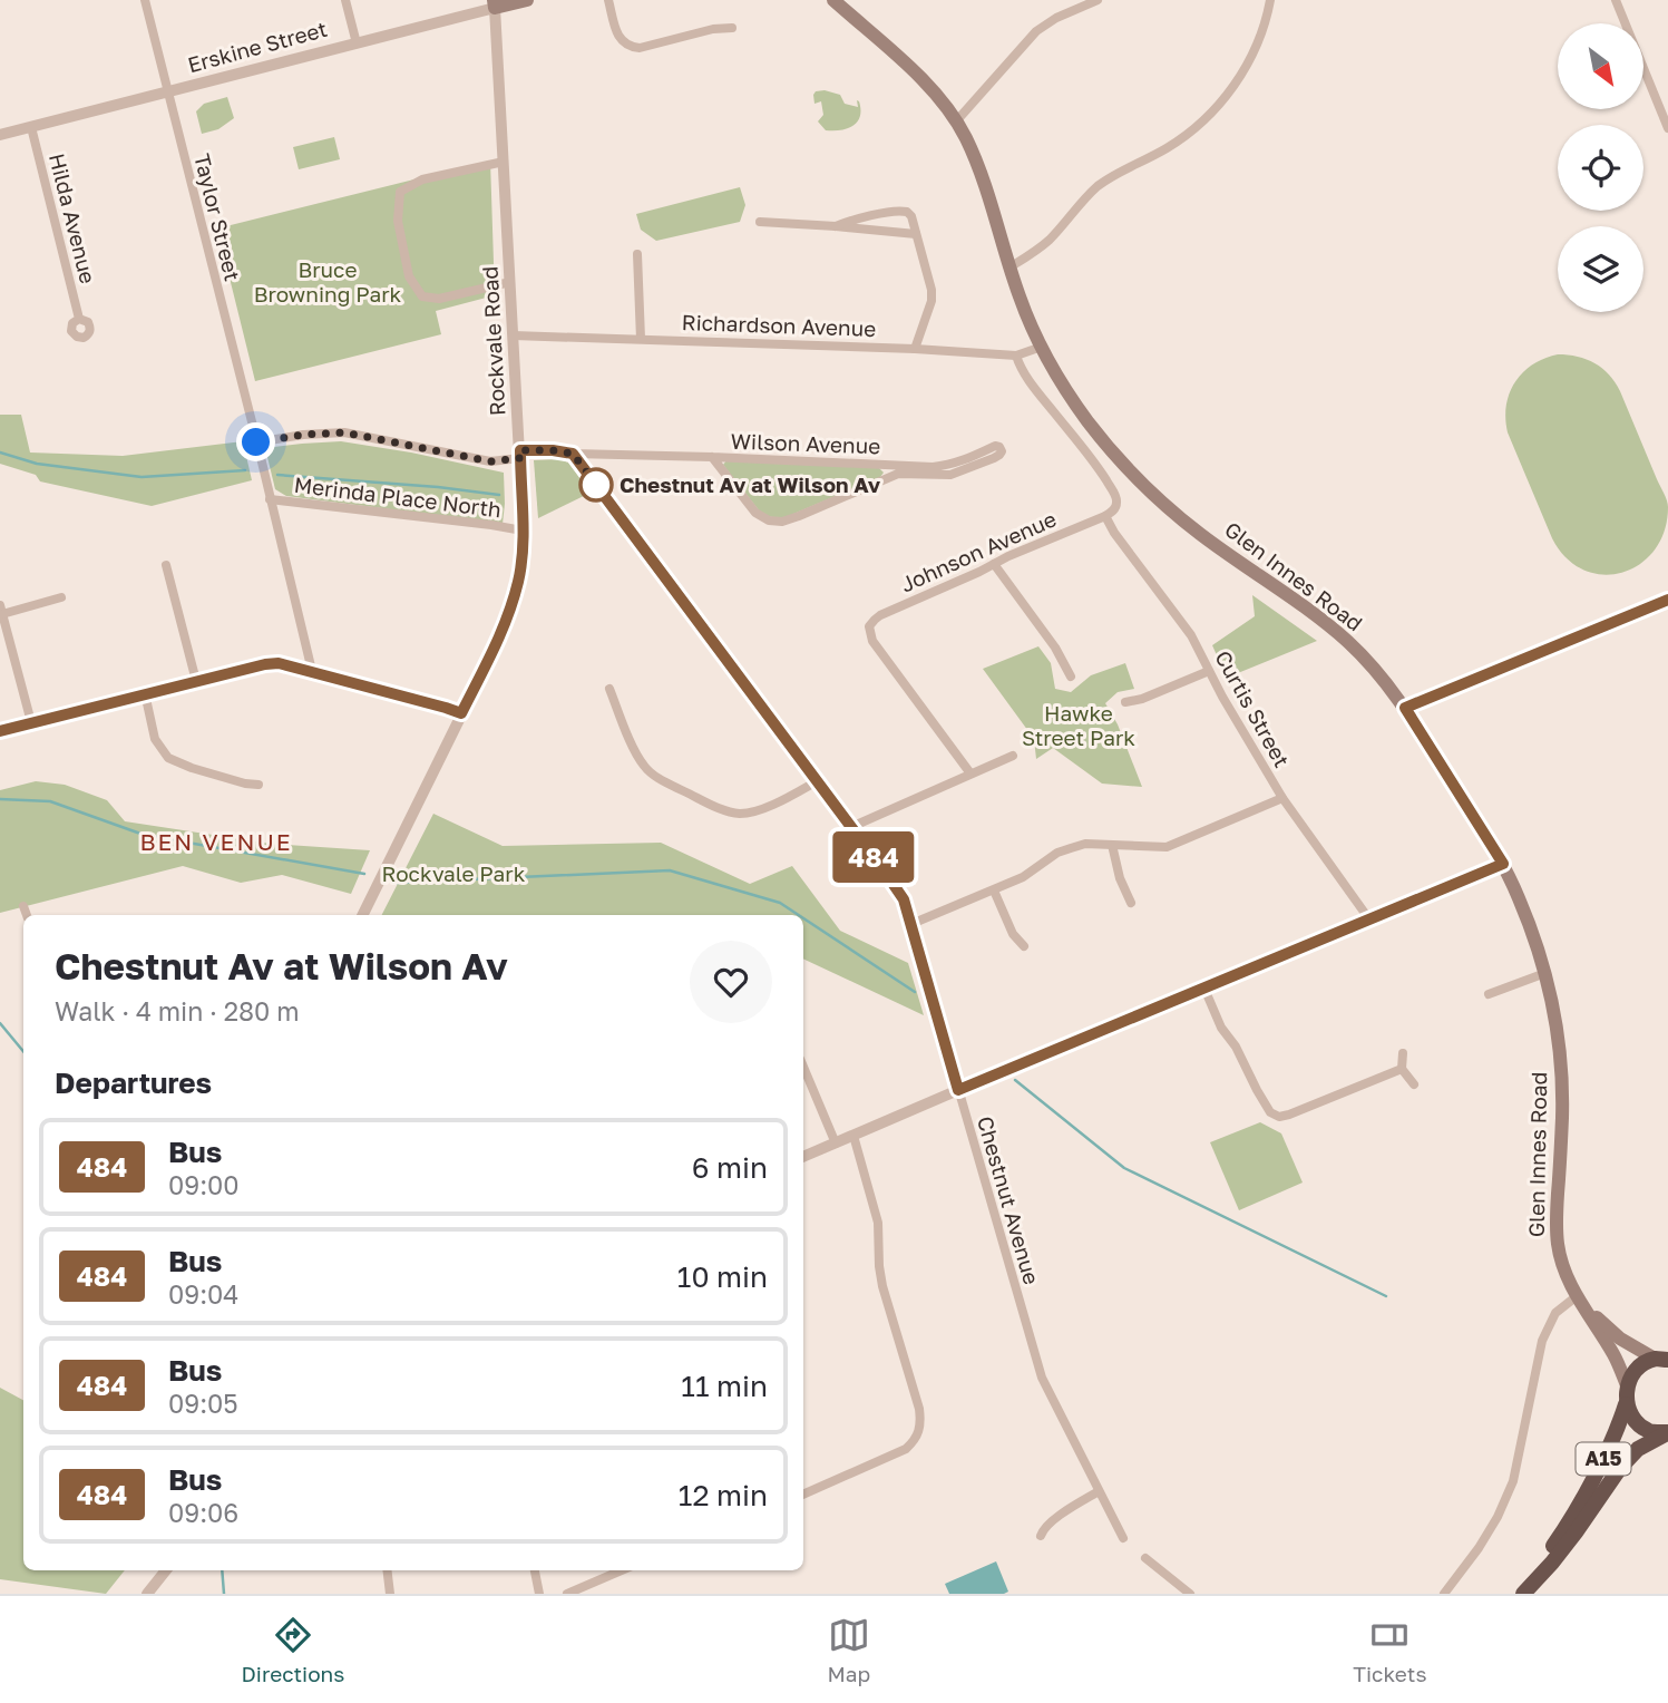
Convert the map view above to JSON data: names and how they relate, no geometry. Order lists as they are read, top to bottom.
{
  "streets": {
    "highway": ["A15"],
    "main road": ["Erskine Street", "Glen Innes Road"],
    "street": [
      "Taylor Street",
      "Hilda Avenue",
      "Richardson Avenue",
      "Rockvale Road",
      "Wilson Avenue",
      "Merinda Place North",
      "Johnson Avenue",
      "Curtis Street",
      "Chestnut Avenue"
    ]
  },
  "crossings": [
    ["Erskine Street", "Taylor Street"],
    ["Erskine Street", "Hilda Avenue"],
    ["Erskine Street", "Rockvale Road"],
    ["Taylor Street", "Wilson Avenue"],
    ["Taylor Street", "Merinda Place North"],
    ["Richardson Avenue", "Rockvale Road"],
    ["Richardson Avenue", "Glen Innes Road"],
    ["Rockvale Road", "Wilson Avenue"],
    ["Rockvale Road", "Merinda Place North"],
    ["Wilson Avenue", "Chestnut Avenue"],
    ["Johnson Avenue", "Curtis Street"],
    ["Glen Innes Road", "A15"]
  ],
  "districts": ["BEN VENUE"],
  "parks": ["Bruce Browning Park", "Hawke Street Park", "Rockvale Park"],
  "places": ["Chestnut Av at Wilson Av"],
  "lines": ["bus line 484"],
  "north": "bottom right",
  "page": {
    "on_map": "484",
    "heading": [
      ["Chestnut Av at Wilson Av", "Walk · 4 min · 280 m"],
      "Departures"
    ],
    "list": [
      {
        "mark": "484",
        "name": "Bus",
        "note": "09:00",
        "value": "6 min"
      },
      {
        "mark": "484",
        "name": "Bus",
        "note": "09:04",
        "value": "10 min"
      },
      {
        "mark": "484",
        "name": "Bus",
        "note": "09:05",
        "value": "11 min"
      },
      {
        "mark": "484",
        "name": "Bus",
        "note": "09:06",
        "value": "12 min"
      }
    ],
    "tabs": ["Directions", "Map", "Tickets"]
  }
}
